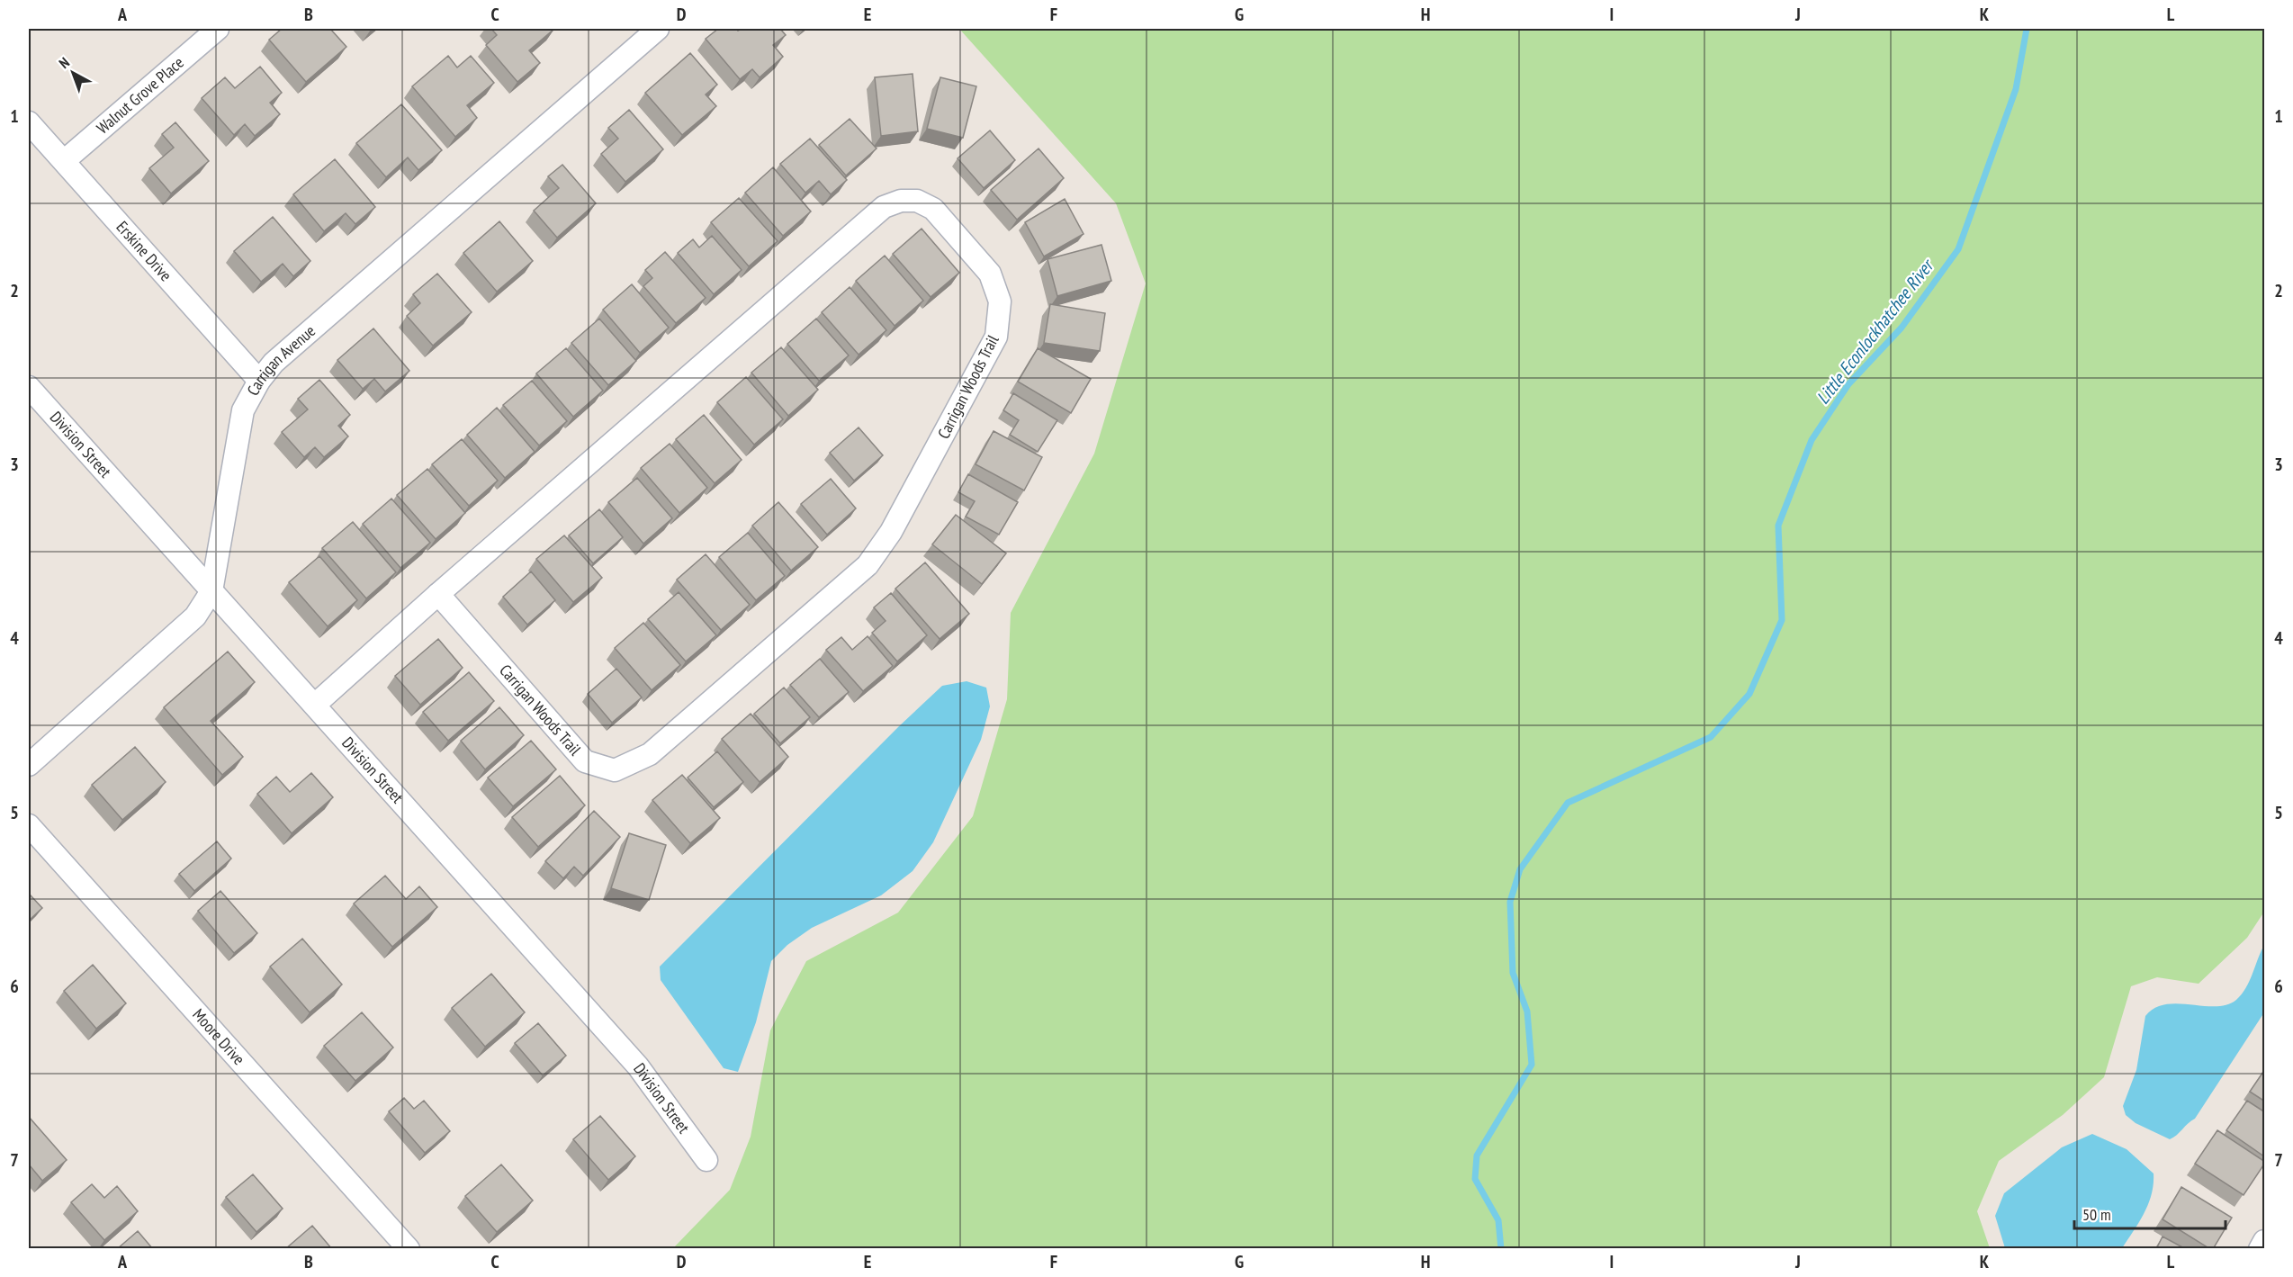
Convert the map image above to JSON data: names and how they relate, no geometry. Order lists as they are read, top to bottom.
{
  "streets": {
    "street": [
      "Walnut Grove Place",
      "Erskine Drive",
      "Carrigan Avenue",
      "Carrigan Woods Trail",
      "Division Street",
      "Moore Drive"
    ]
  },
  "crossings": [
    ["Walnut Grove Place", "Erskine Drive"],
    ["Erskine Drive", "Carrigan Avenue"],
    ["Carrigan Avenue", "Division Street"],
    ["Carrigan Woods Trail", "Division Street"]
  ],
  "water": ["Little Econlockhatchee River"],
  "scale_bar": "50 m",
  "north": "top left",
  "grid": {
    "columns": [
      "A",
      "B",
      "C",
      "D",
      "E",
      "F",
      "G",
      "H",
      "I",
      "J",
      "K",
      "L"
    ],
    "rows": [
      "1",
      "2",
      "3",
      "4",
      "5",
      "6",
      "7"
    ]
  }
}
